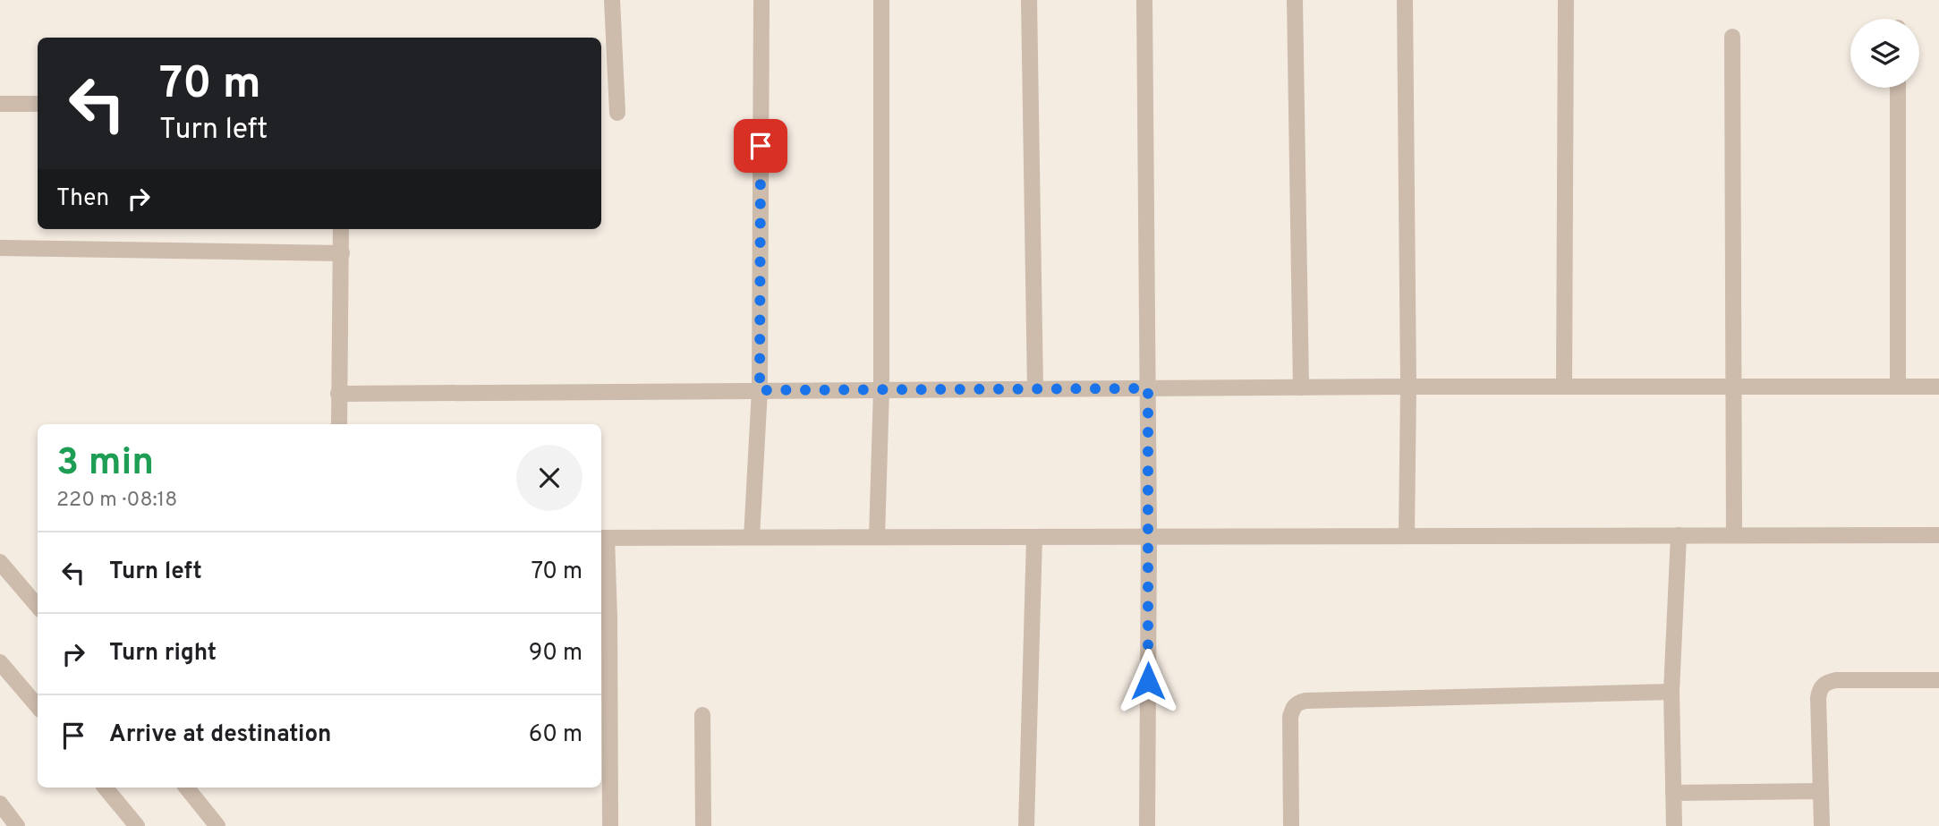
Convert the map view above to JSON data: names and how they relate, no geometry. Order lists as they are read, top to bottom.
{
  "page": {
    "turn": ["70 m", "Turn left"],
    "then": "Then",
    "heading": ["3 min", "220 m · 08:18"],
    "list": [
      {
        "name": "Turn left",
        "value": "70 m"
      },
      {
        "name": "Turn right",
        "value": "90 m"
      },
      {
        "name": "Arrive at destination",
        "value": "60 m"
      }
    ]
  }
}
